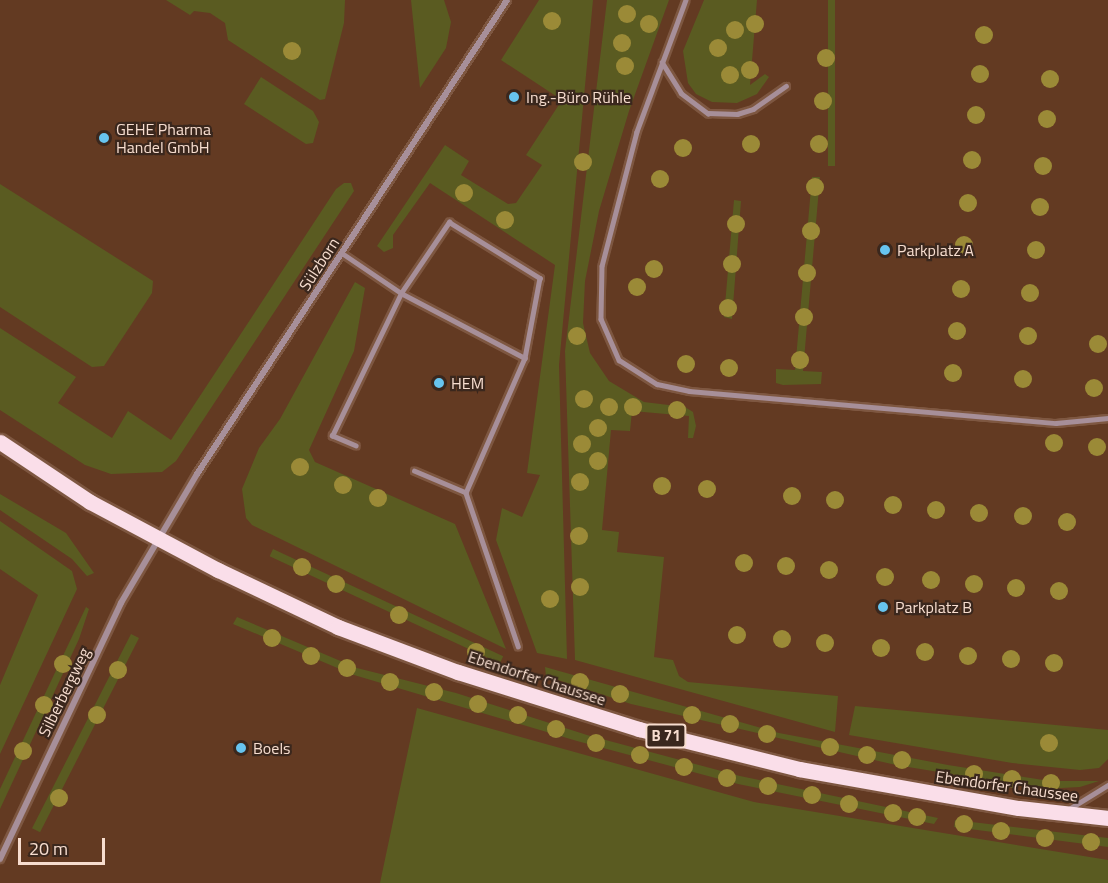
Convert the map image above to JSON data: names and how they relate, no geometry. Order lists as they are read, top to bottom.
{
  "streets": {
    "main road": ["Ebendorfer Chaussee", "B 71"],
    "street": ["Sülzborn", "Silberbergweg"]
  },
  "crossings": [
    ["Sülzborn", "Ebendorfer Chaussee"],
    ["Sülzborn", "Silberbergweg"],
    ["Ebendorfer Chaussee", "Silberbergweg"]
  ],
  "places": [
    "Ing.-Büro Rühle",
    "GEHE Pharma Handel GmbH",
    "Parkplatz A",
    "HEM",
    "Parkplatz B",
    "Boels"
  ],
  "scale_bar": "20 m"
}
